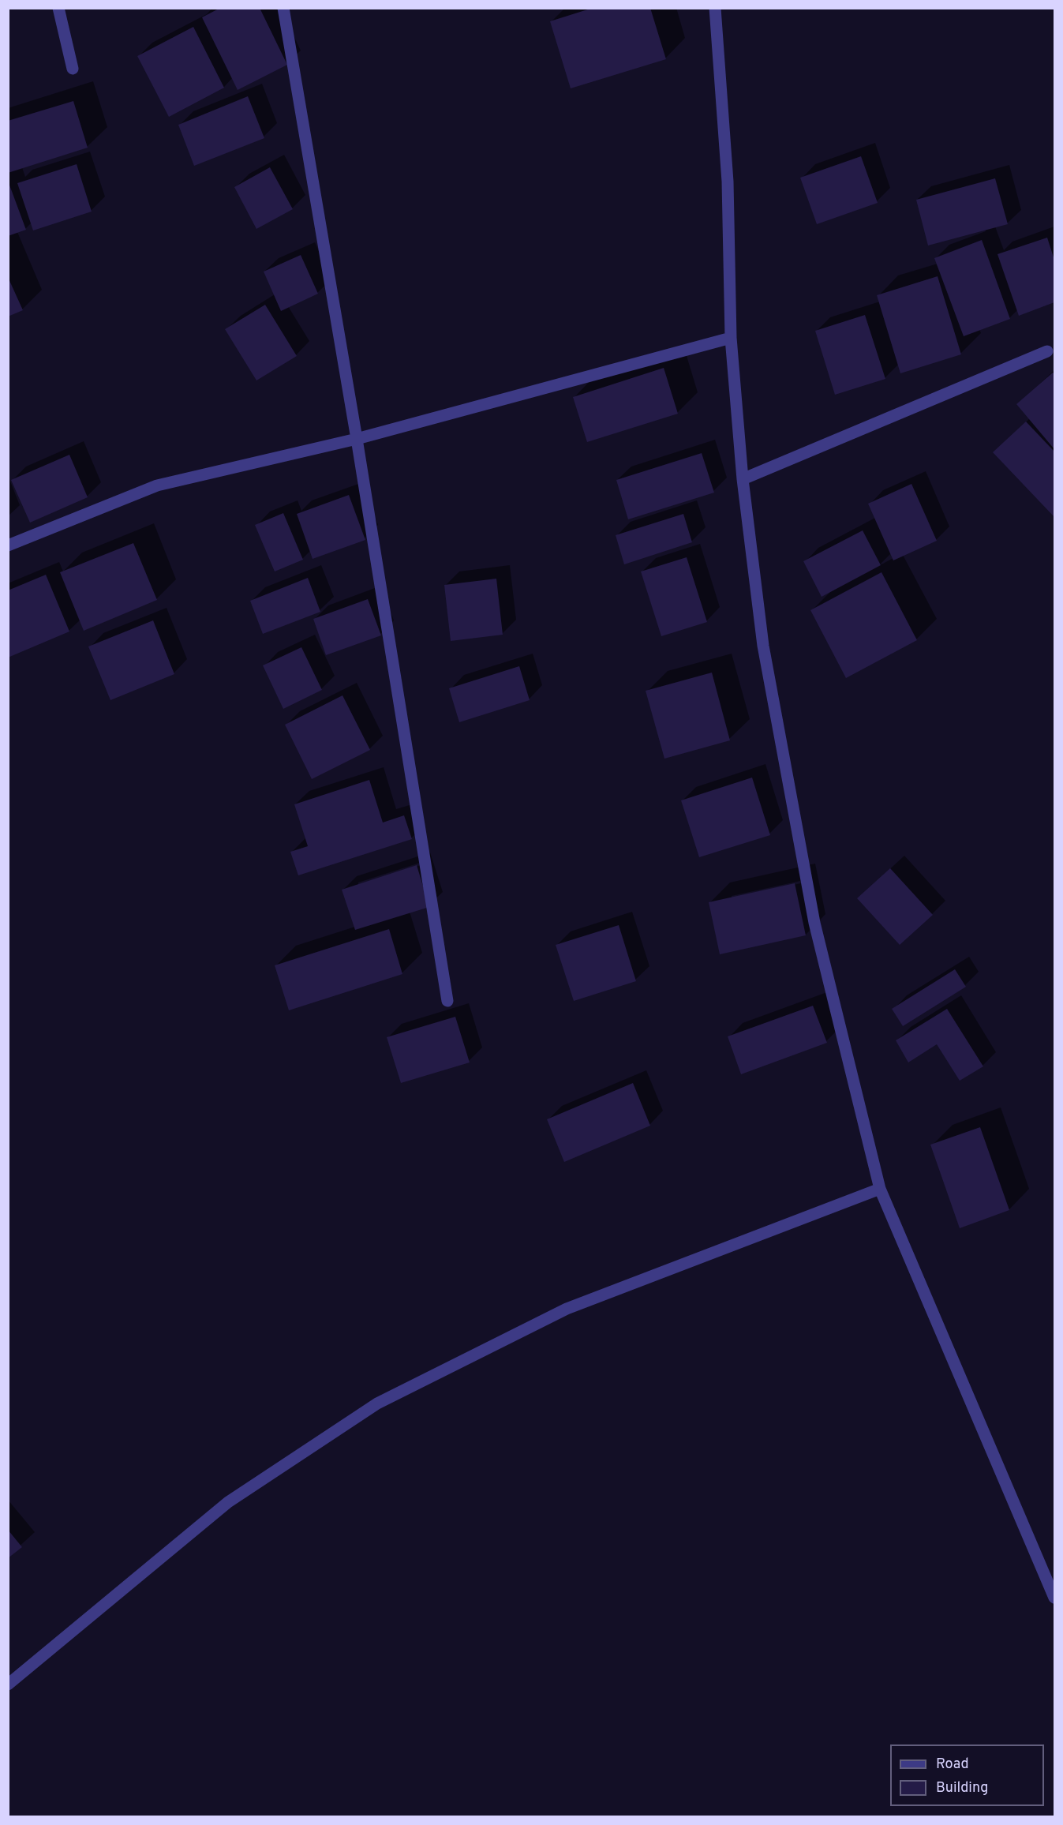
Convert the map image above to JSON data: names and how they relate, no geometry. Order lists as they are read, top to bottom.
{
  "legend": ["Road", "Building"]
}
